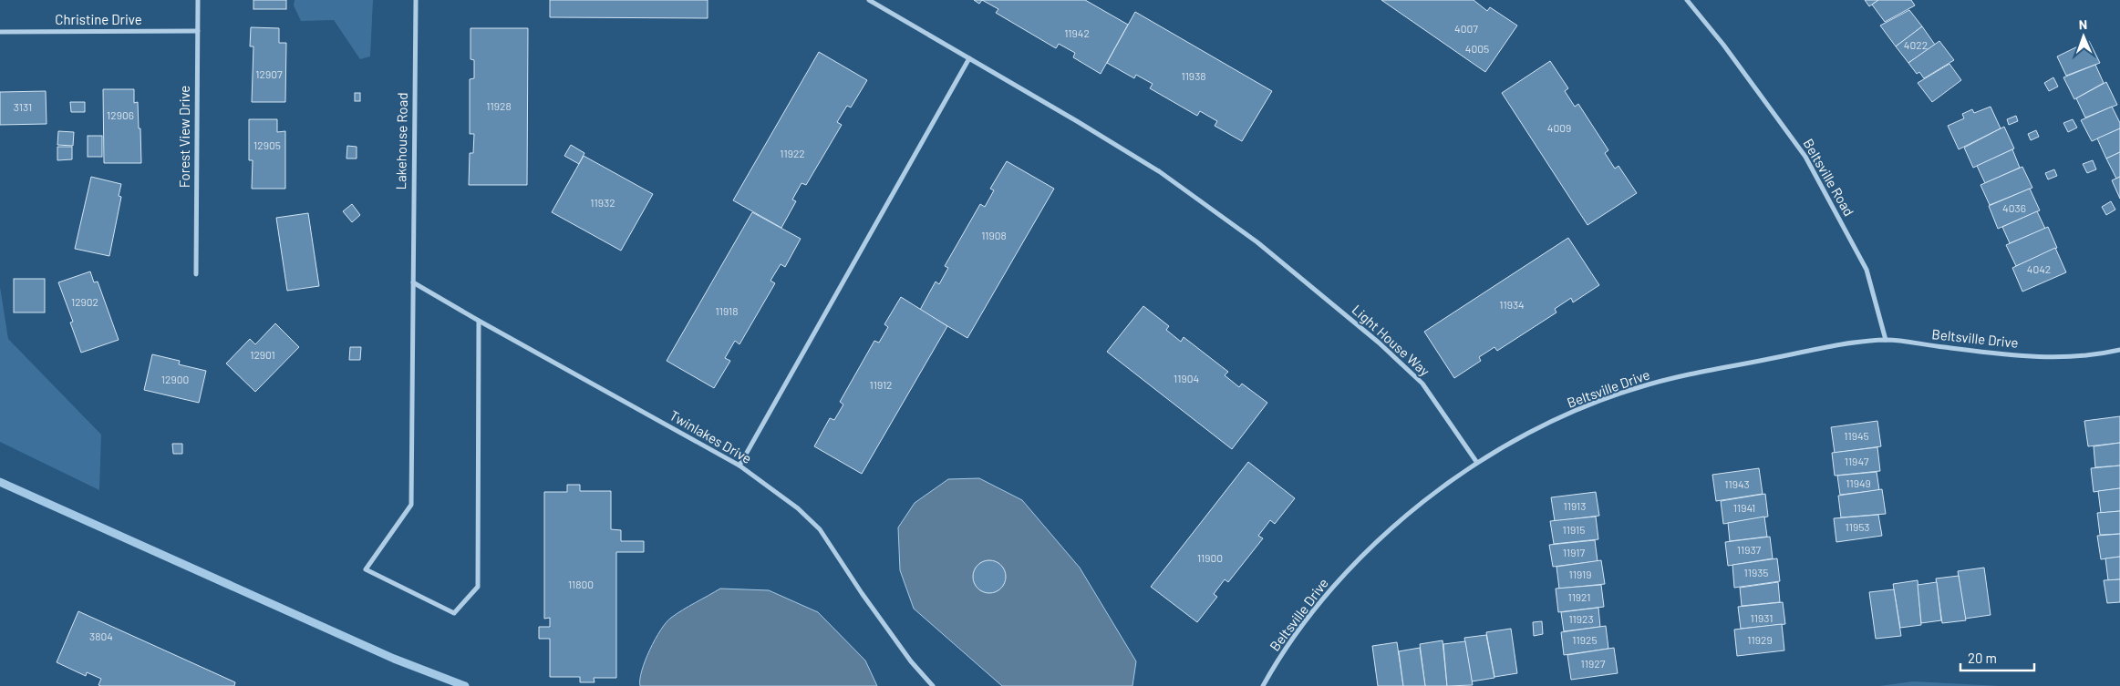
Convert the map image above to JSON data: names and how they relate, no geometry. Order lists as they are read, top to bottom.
{
  "streets": {
    "street": [
      "Christine Drive",
      "Forest View Drive",
      "Lakehouse Road",
      "Beltsville Road",
      "Beltsville Drive",
      "Light House Way",
      "Twinlakes Drive"
    ]
  },
  "crossings": [
    ["Christine Drive", "Forest View Drive"],
    ["Lakehouse Road", "Twinlakes Drive"],
    ["Beltsville Road", "Beltsville Drive"],
    ["Beltsville Drive", "Light House Way"]
  ],
  "house_numbers": [
    "4007",
    "11942",
    "4022",
    "4005",
    "12907",
    "11938",
    "11928",
    "3131",
    "12906",
    "4009",
    "12905",
    "11922",
    "11932",
    "4036",
    "11908",
    "4042",
    "12902",
    "11934",
    "11918",
    "12901",
    "11904",
    "12900",
    "11912",
    "11945",
    "11947",
    "11949",
    "11943",
    "11913",
    "11941",
    "11953",
    "11915",
    "11937",
    "11917",
    "11900",
    "11935",
    "11919",
    "11800",
    "11921",
    "11931",
    "11923",
    "3804",
    "11925",
    "11929",
    "11927"
  ],
  "scale_bar": "20 m",
  "north": "top"
}
